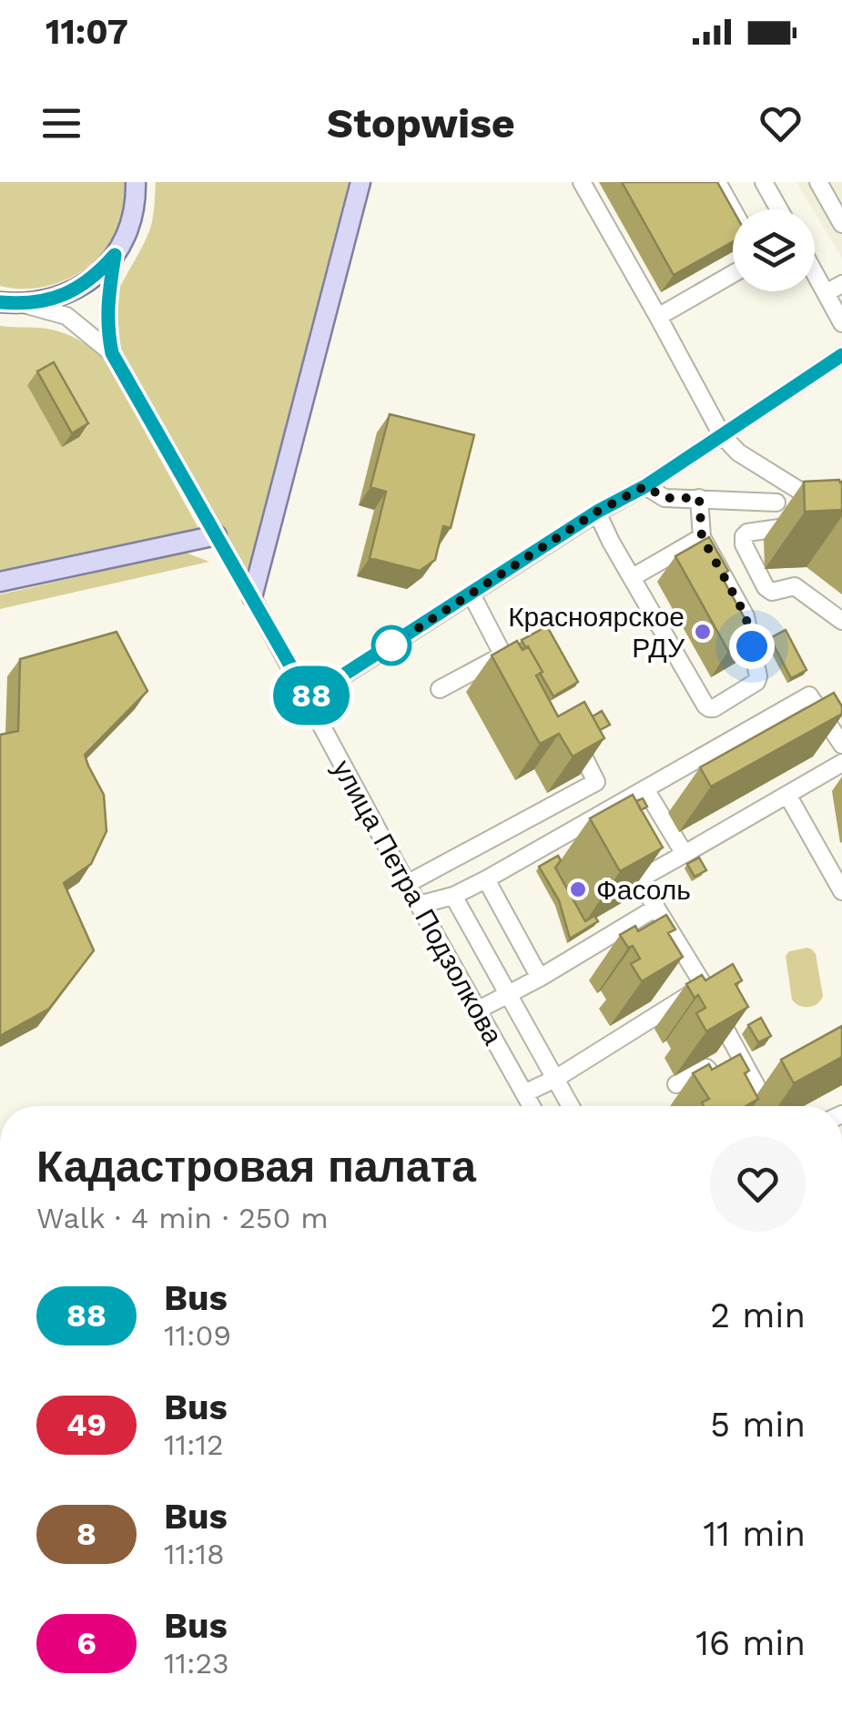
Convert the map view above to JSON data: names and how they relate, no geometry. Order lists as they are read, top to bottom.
{
  "streets": {
    "street": ["улица Петра Подзолкова"]
  },
  "places": ["Красноярское РДУ", "Фасоль"],
  "lines": ["bus line 88"],
  "page": {
    "status": "11:07",
    "header": "Stopwise",
    "on_map": "88",
    "heading": ["Кадастровая палата", "Walk · 4 min · 250 m"],
    "list": [
      {
        "mark": "88",
        "name": "Bus",
        "note": "11:09",
        "value": "2 min"
      },
      {
        "mark": "49",
        "name": "Bus",
        "note": "11:12",
        "value": "5 min"
      },
      {
        "mark": "8",
        "name": "Bus",
        "note": "11:18",
        "value": "11 min"
      },
      {
        "mark": "6",
        "name": "Bus",
        "note": "11:23",
        "value": "16 min"
      }
    ]
  }
}
